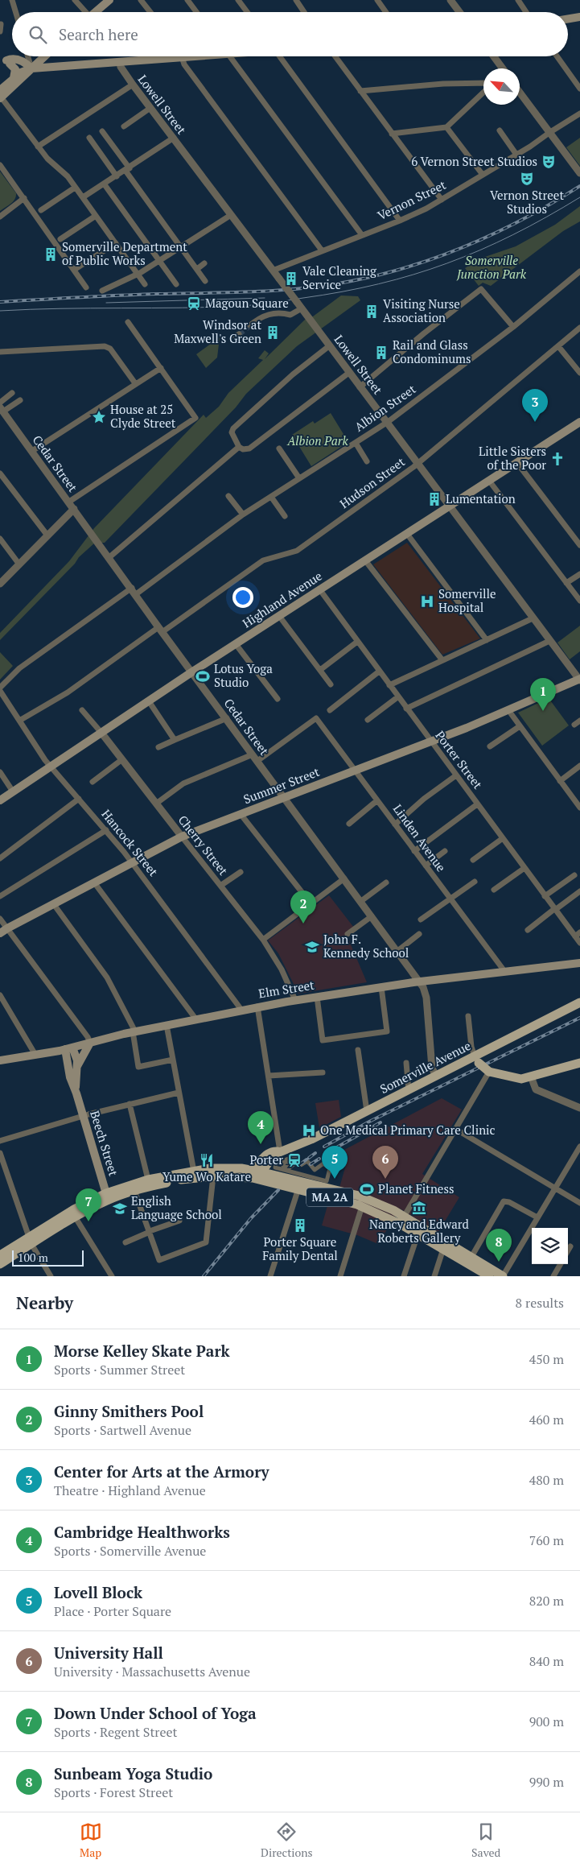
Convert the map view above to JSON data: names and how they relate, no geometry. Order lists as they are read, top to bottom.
{
  "streets": {
    "main road": [
      "Highland Avenue",
      "Summer Street",
      "Elm Street",
      "Somerville Avenue",
      "Beech Street",
      "MA 2A"
    ],
    "street": [
      "Lowell Street",
      "Vernon Street",
      "Albion Street",
      "Cedar Street",
      "Hudson Street",
      "Porter Street",
      "Linden Avenue",
      "Hancock Street",
      "Cherry Street"
    ]
  },
  "crossings": [
    ["Lowell Street", "Vernon Street"],
    ["Lowell Street", "Albion Street"],
    ["Lowell Street", "Hudson Street"],
    ["Lowell Street", "Highland Avenue"],
    ["Lowell Street", "Summer Street"],
    ["Albion Street", "Cedar Street"],
    ["Cedar Street", "Hudson Street"],
    ["Cedar Street", "Highland Avenue"],
    ["Cedar Street", "Summer Street"],
    ["Cedar Street", "Linden Avenue"],
    ["Cedar Street", "Elm Street"],
    ["Cedar Street", "Somerville Avenue"],
    ["Hudson Street", "Hancock Street"],
    ["Highland Avenue", "Porter Street"],
    ["Highland Avenue", "Hancock Street"],
    ["Highland Avenue", "Cherry Street"],
    ["Porter Street", "Summer Street"],
    ["Summer Street", "Linden Avenue"],
    ["Summer Street", "Hancock Street"],
    ["Summer Street", "Cherry Street"],
    ["Linden Avenue", "Elm Street"],
    ["Hancock Street", "Elm Street"],
    ["Cherry Street", "Elm Street"],
    ["Elm Street", "Beech Street"],
    ["Somerville Avenue", "MA 2A"],
    ["Beech Street", "MA 2A"]
  ],
  "parks": ["Somerville Junction Park", "Albion Park"],
  "places": {
    "theatre": ["6 Vernon Street Studios", "Vernon Street Studios"],
    "building": [
      "Somerville Department of Public Works",
      "Vale Cleaning Service",
      "Visiting Nurse Association",
      "Windsor at Maxwell's Green",
      "Rail and Glass Condominums",
      "Lumentation",
      "Porter Square Family Dental"
    ],
    "station": ["Magoun Square", "Porter"],
    "place": ["House at 25 Clyde Street"],
    "church": ["Little Sisters of the Poor"],
    "hospital": ["Somerville Hospital", "One Medical Primary Care Clinic"],
    "sports": ["Lotus Yoga Studio", "Planet Fitness"],
    "school or university": ["John F. Kennedy School", "English Language School"],
    "restaurant": ["Yume Wo Katare"],
    "museum": ["Nancy and Edward Roberts Gallery"]
  },
  "scale_bar": "100 m",
  "north": "top left",
  "page": {
    "search": "Search here",
    "pins": [
      "3",
      "1",
      "2",
      "4",
      "5",
      "6",
      "7",
      "8"
    ],
    "scale": "100 m",
    "heading": ["Nearby", "8 results"],
    "list": [
      {
        "mark": "1",
        "name": "Morse Kelley Skate Park",
        "note": "Sports · Summer Street",
        "value": "450 m"
      },
      {
        "mark": "2",
        "name": "Ginny Smithers Pool",
        "note": "Sports · Sartwell Avenue",
        "value": "460 m"
      },
      {
        "mark": "3",
        "name": "Center for Arts at the Armory",
        "note": "Theatre · Highland Avenue",
        "value": "480 m"
      },
      {
        "mark": "4",
        "name": "Cambridge Healthworks",
        "note": "Sports · Somerville Avenue",
        "value": "760 m"
      },
      {
        "mark": "5",
        "name": "Lovell Block",
        "note": "Place · Porter Square",
        "value": "820 m"
      },
      {
        "mark": "6",
        "name": "University Hall",
        "note": "University · Massachusetts Avenue",
        "value": "840 m"
      },
      {
        "mark": "7",
        "name": "Down Under School of Yoga",
        "note": "Sports · Regent Street",
        "value": "900 m"
      },
      {
        "mark": "8",
        "name": "Sunbeam Yoga Studio",
        "note": "Sports · Forest Street",
        "value": "990 m"
      }
    ],
    "nav": ["Map", "Directions", "Saved"]
  }
}
